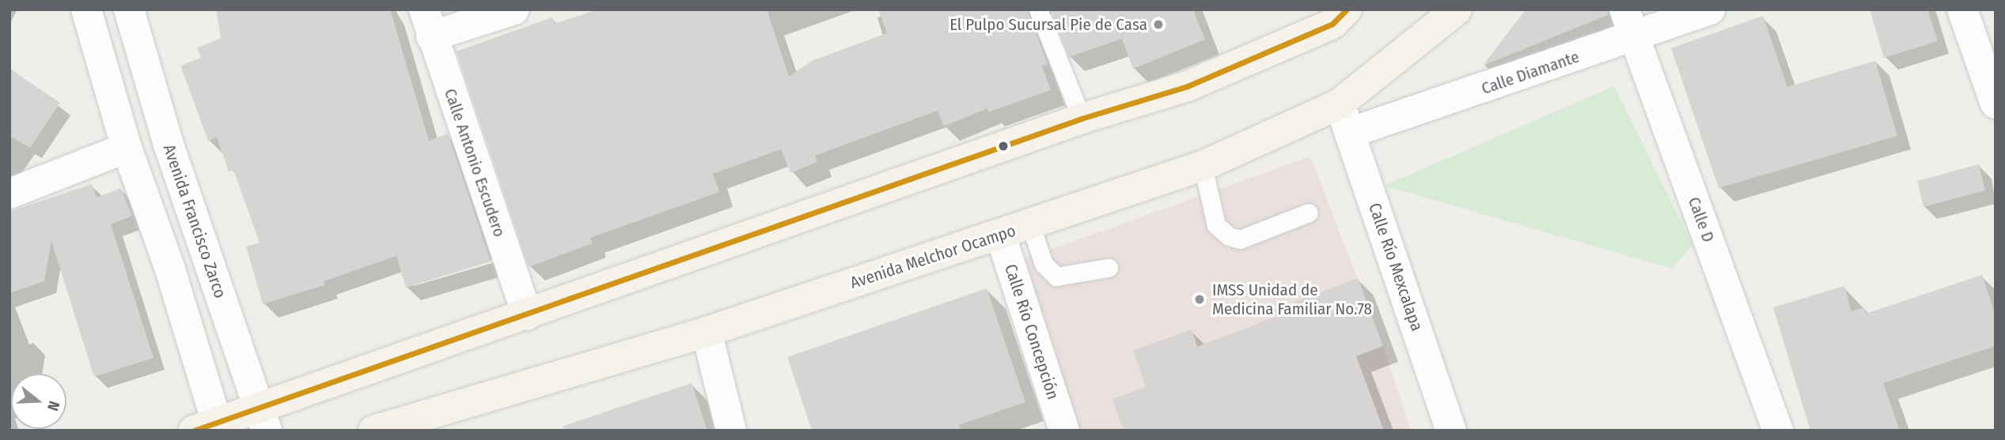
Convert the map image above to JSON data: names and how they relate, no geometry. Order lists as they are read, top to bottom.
{
  "streets": {
    "main road": ["Avenida Melchor Ocampo"],
    "street": [
      "Calle Diamante",
      "Calle Antonio Escudero",
      "Calle D",
      "Avenida Francisco Zarco",
      "Calle Río Mexcalapa",
      "Calle Río Concepción"
    ]
  },
  "crossings": [
    ["Calle Diamante", "Calle D"],
    ["Calle Diamante", "Calle Río Mexcalapa"],
    ["Avenida Melchor Ocampo", "Calle Río Mexcalapa"],
    ["Avenida Melchor Ocampo", "Calle Río Concepción"]
  ],
  "places": ["El Pulpo Sucursal Pie de Casa", "IMSS Unidad de Medicina Familiar No.78"],
  "north": "right"
}
